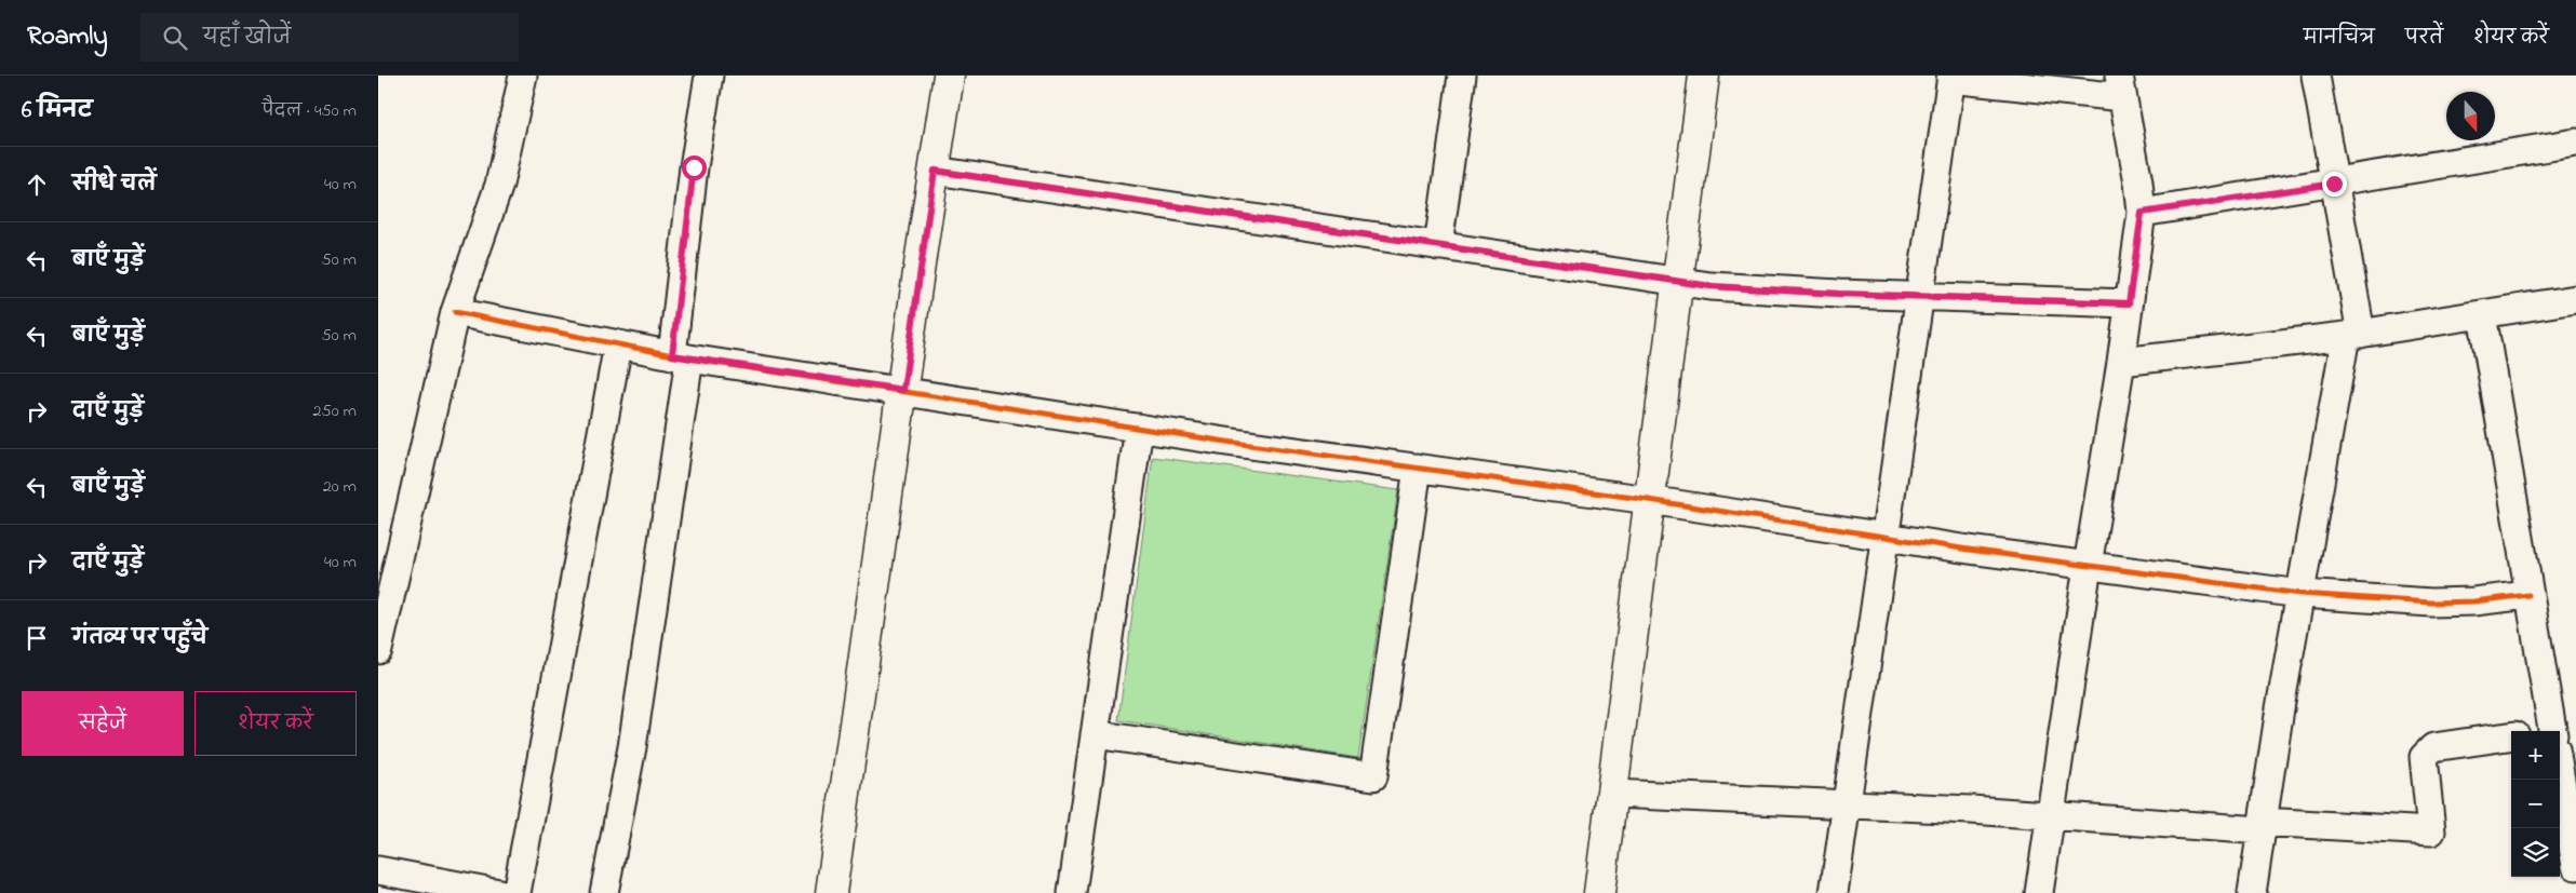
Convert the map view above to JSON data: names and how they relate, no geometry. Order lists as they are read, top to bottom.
{
  "north": "bottom",
  "page": {
    "header": "Roamly",
    "search": "यहाँ खोजें",
    "nav": ["मानचित्र", "परतें", "शेयर करें"],
    "heading": ["6 मिनट", "पैदल · 450 m"],
    "list": [
      ["सीधे चलें", "40 m"],
      ["बाएँ मुड़ें", "50 m"],
      ["बाएँ मुड़ें", "50 m"],
      ["दाएँ मुड़ें", "250 m"],
      ["बाएँ मुड़ें", "20 m"],
      ["दाएँ मुड़ें", "40 m"],
      "गंतव्य पर पहुँचे"
    ],
    "buttons": ["सहेजें", "शेयर करें"],
    "map_buttons": ["+", "−"]
  }
}
